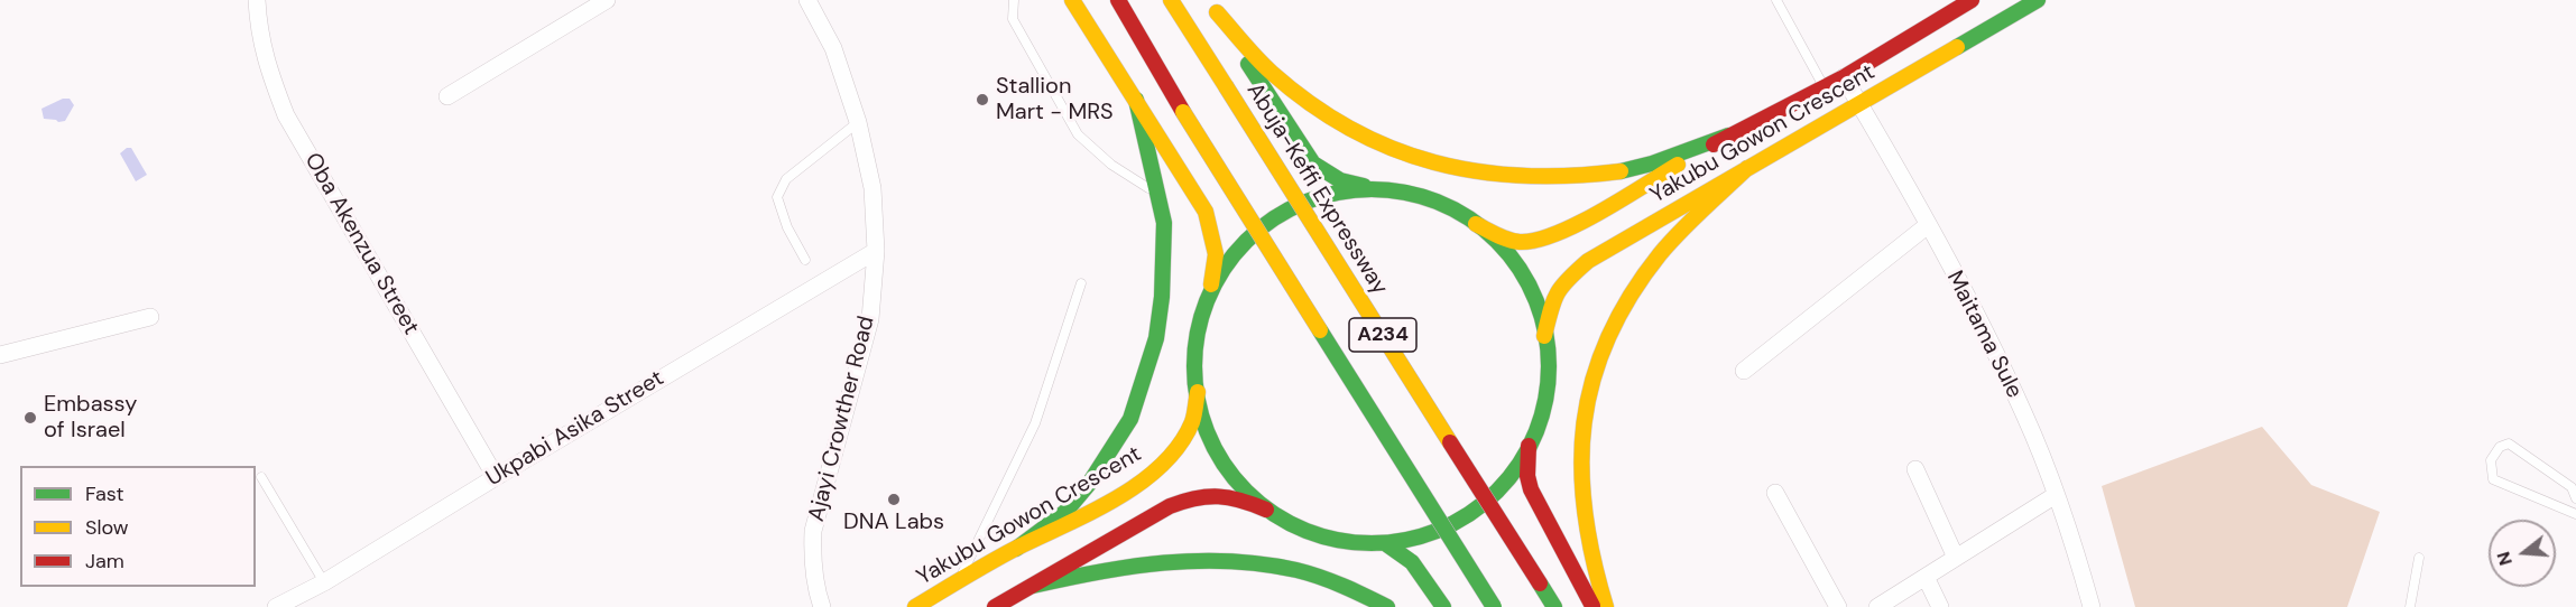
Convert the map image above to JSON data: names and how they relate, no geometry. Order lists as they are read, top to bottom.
{
  "streets": {
    "main road": ["Yakubu Gowon Crescent", "Abuja-Keffi Expressway", "A234"],
    "street": [
      "Oba Akenzua Street",
      "Maitama Sule",
      "Ajayi Crowther Road",
      "Ukpabi Asika Street"
    ]
  },
  "crossings": [
    ["Yakubu Gowon Crescent", "Maitama Sule"],
    ["Oba Akenzua Street", "Ukpabi Asika Street"],
    ["Ajayi Crowther Road", "Ukpabi Asika Street"]
  ],
  "places": ["Stallion Mart - MRS", "Embassy of Israel", "DNA Labs"],
  "legend": ["Fast", "Slow", "Jam"],
  "north": "left"
}
